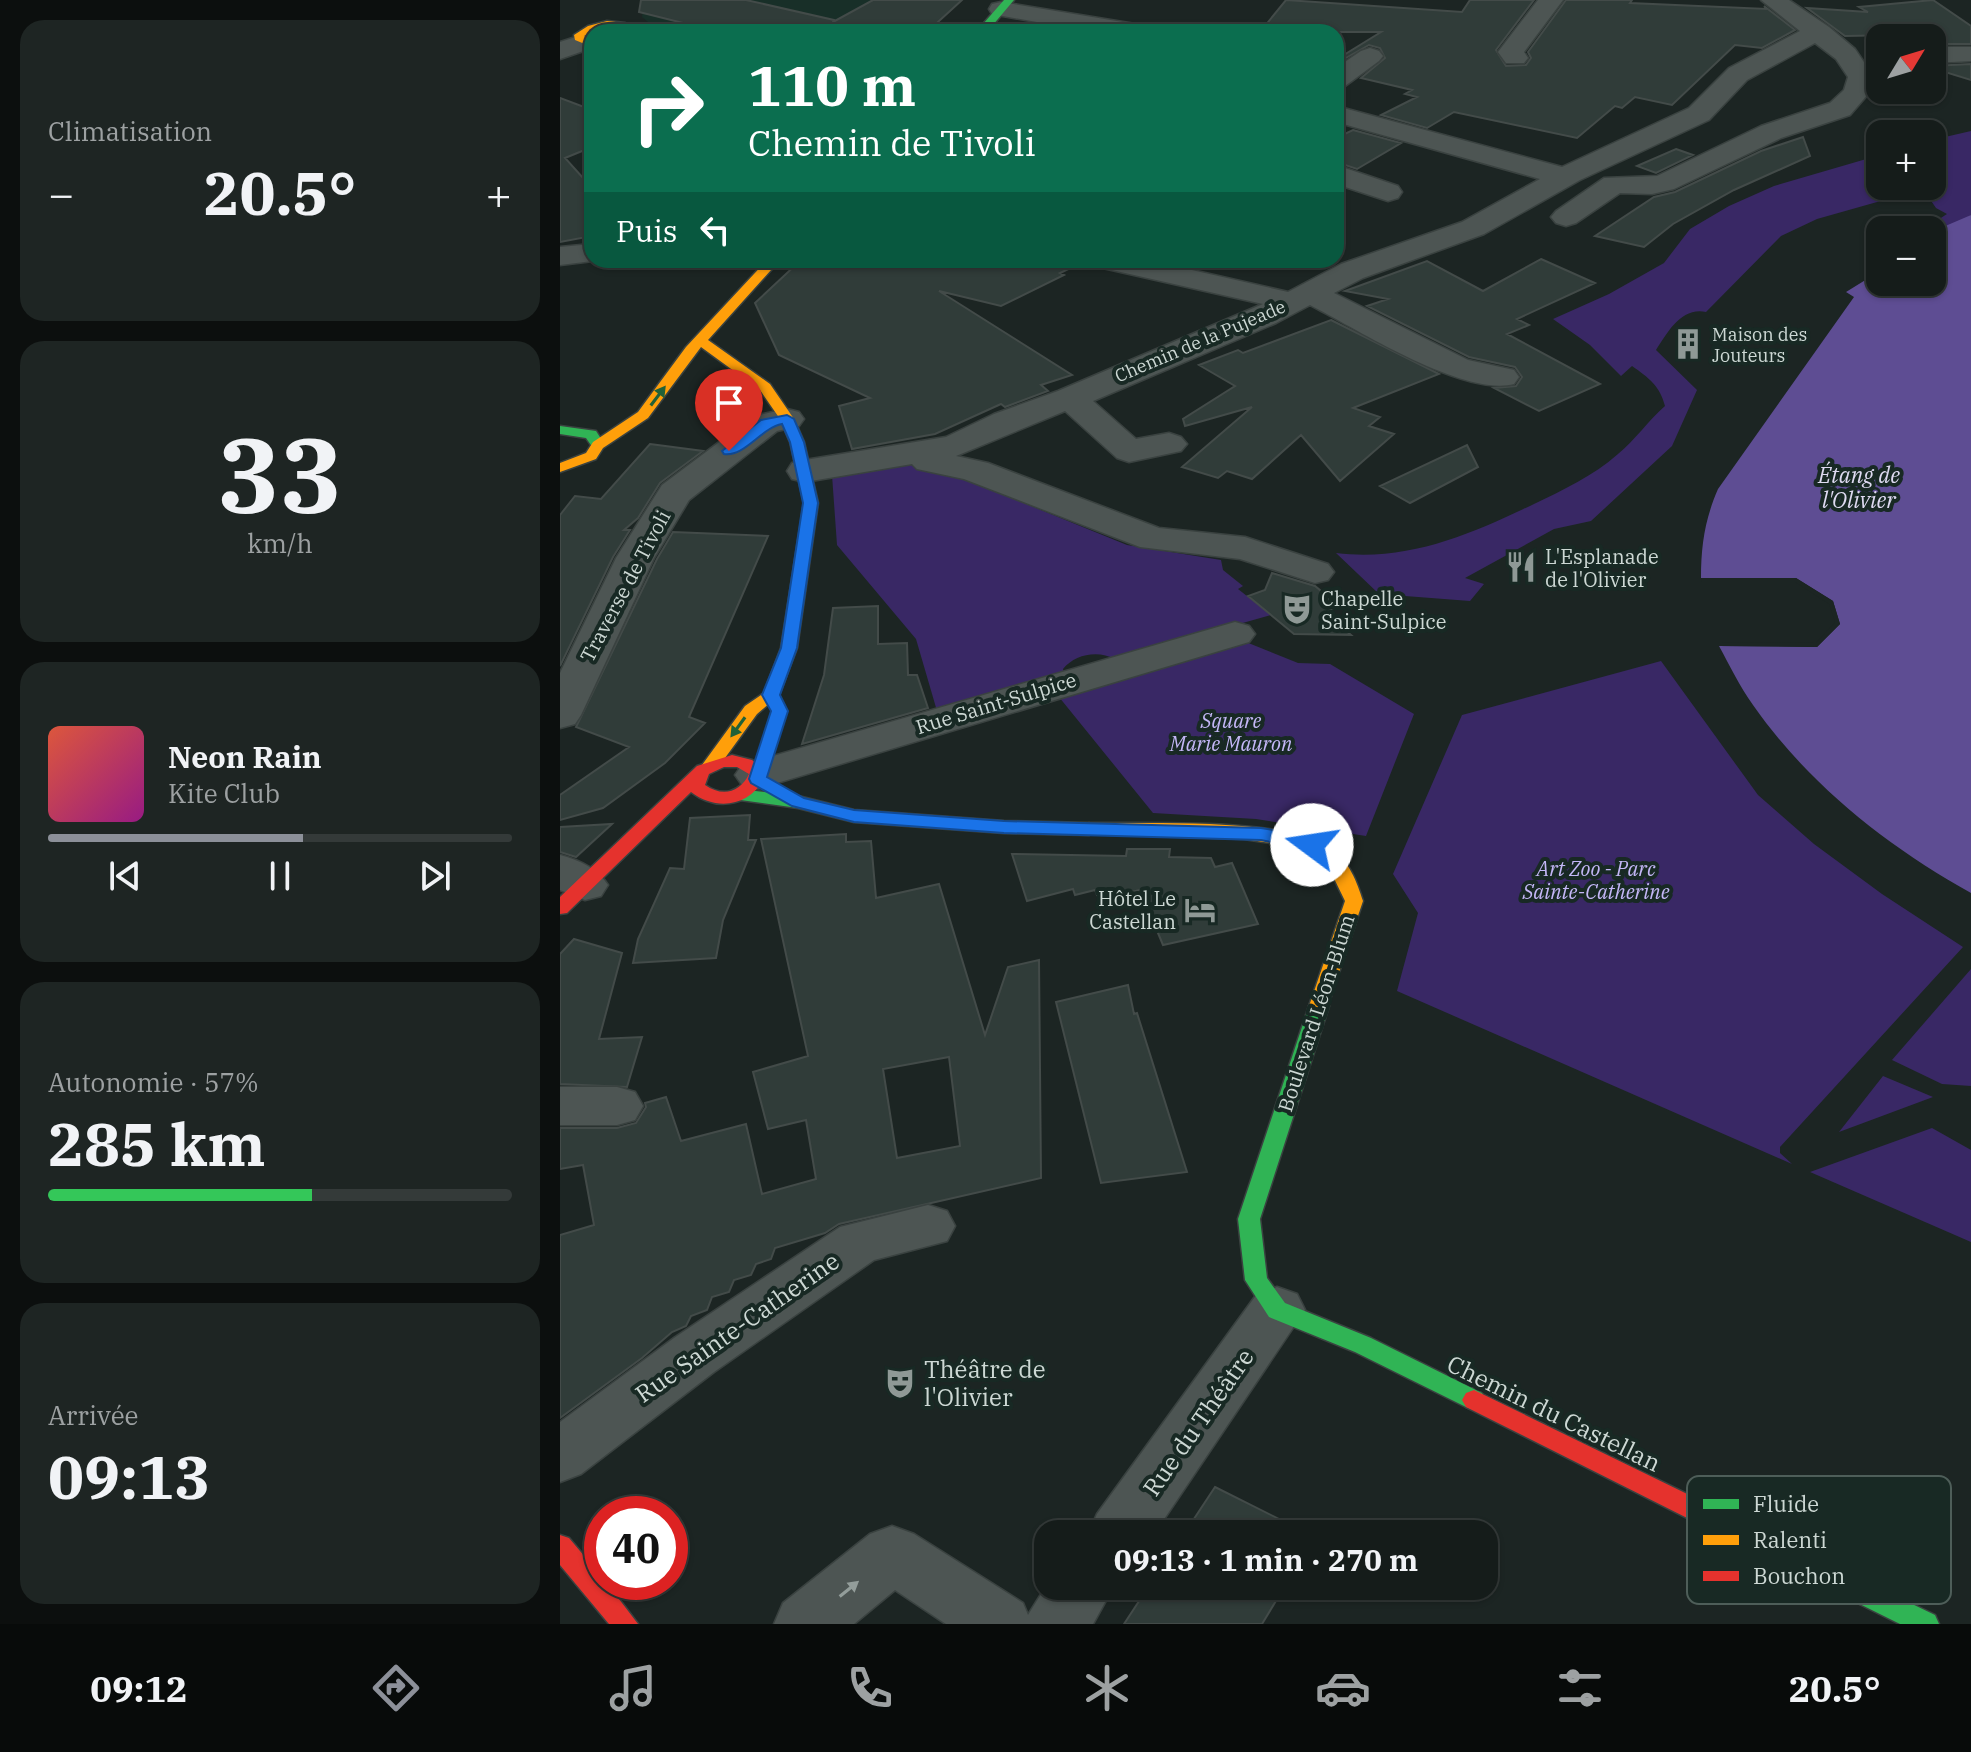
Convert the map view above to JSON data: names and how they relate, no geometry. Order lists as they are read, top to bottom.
{
  "streets": {
    "street": [
      "Chemin de la Pujeade",
      "Traverse de Tivoli",
      "Rue Saint-Sulpice",
      "Boulevard Léon-Blum",
      "Rue Sainte-Catherine",
      "Chemin du Castellan",
      "Rue du Théâtre"
    ]
  },
  "crossings": [
    ["Rue Saint-Sulpice", "Boulevard Léon-Blum"],
    ["Boulevard Léon-Blum", "Chemin du Castellan"],
    ["Boulevard Léon-Blum", "Rue du Théâtre"],
    ["Chemin du Castellan", "Rue du Théâtre"]
  ],
  "water": ["Étang de l'Olivier"],
  "parks": ["Square Marie Mauron", "Art Zoo - Parc Sainte-Catherine"],
  "places": {
    "building": ["Maison des Jouteurs"],
    "restaurant": ["L'Esplanade de l'Olivier"],
    "theatre": ["Chapelle Saint-Sulpice", "Théâtre de l'Olivier"],
    "hotel": ["Hôtel Le Castellan"]
  },
  "legend": ["Fluide", "Ralenti", "Bouchon"],
  "north": "top right",
  "page": {
    "tile": [
      "Climatisation",
      ["33", "km/h"],
      ["Autonomie · 57%", "285 km"],
      ["Arrivée", "09:13"]
    ],
    "map_buttons": ["+", "−"],
    "turn": ["110 m", "Chemin de Tivoli"],
    "heat": ["−", "20.5°", "+"],
    "then": "Puis",
    "song": ["Neon Rain", "Kite Club"],
    "limit": "40",
    "trip": "09:13 · 1 min · 270 m",
    "tabs": ["09:12", "20.5°"]
  }
}
